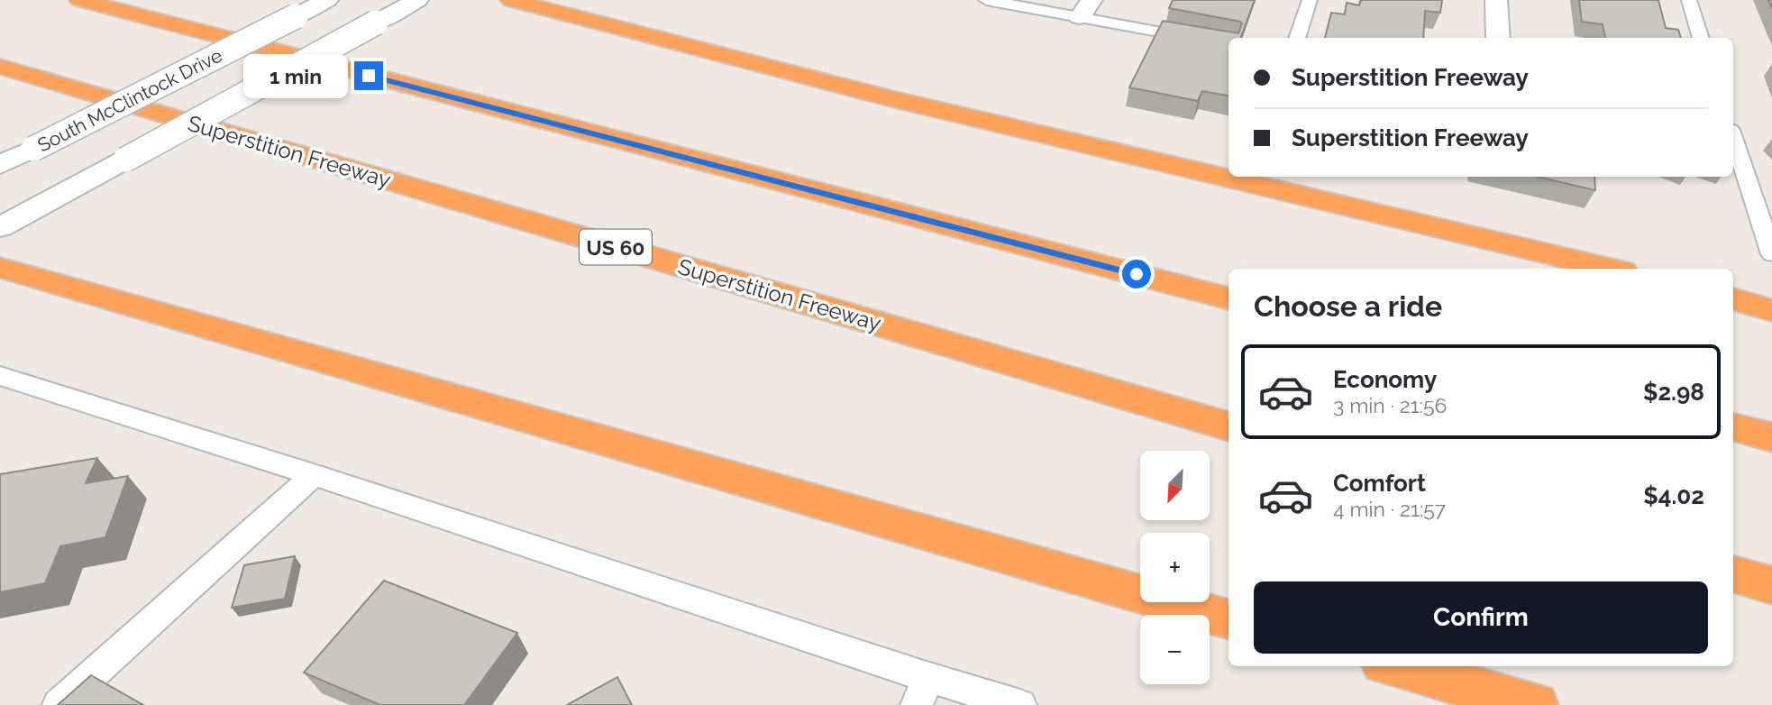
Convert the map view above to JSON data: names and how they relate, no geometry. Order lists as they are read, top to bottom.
{
  "streets": {
    "highway": ["Superstition Freeway", "US 60"],
    "main road": ["South McClintock Drive"]
  },
  "north": "bottom left",
  "page": {
    "banner": ["Superstition Freeway", "Superstition Freeway"],
    "bubble": "1 min",
    "heading": "Choose a ride",
    "list": [
      {
        "name": "Economy",
        "note": "3 min · 21:56",
        "value": "$2.98"
      },
      {
        "name": "Comfort",
        "note": "4 min · 21:57",
        "value": "$4.02"
      }
    ],
    "map_buttons": ["+", "−"],
    "buttons": "Confirm"
  }
}
